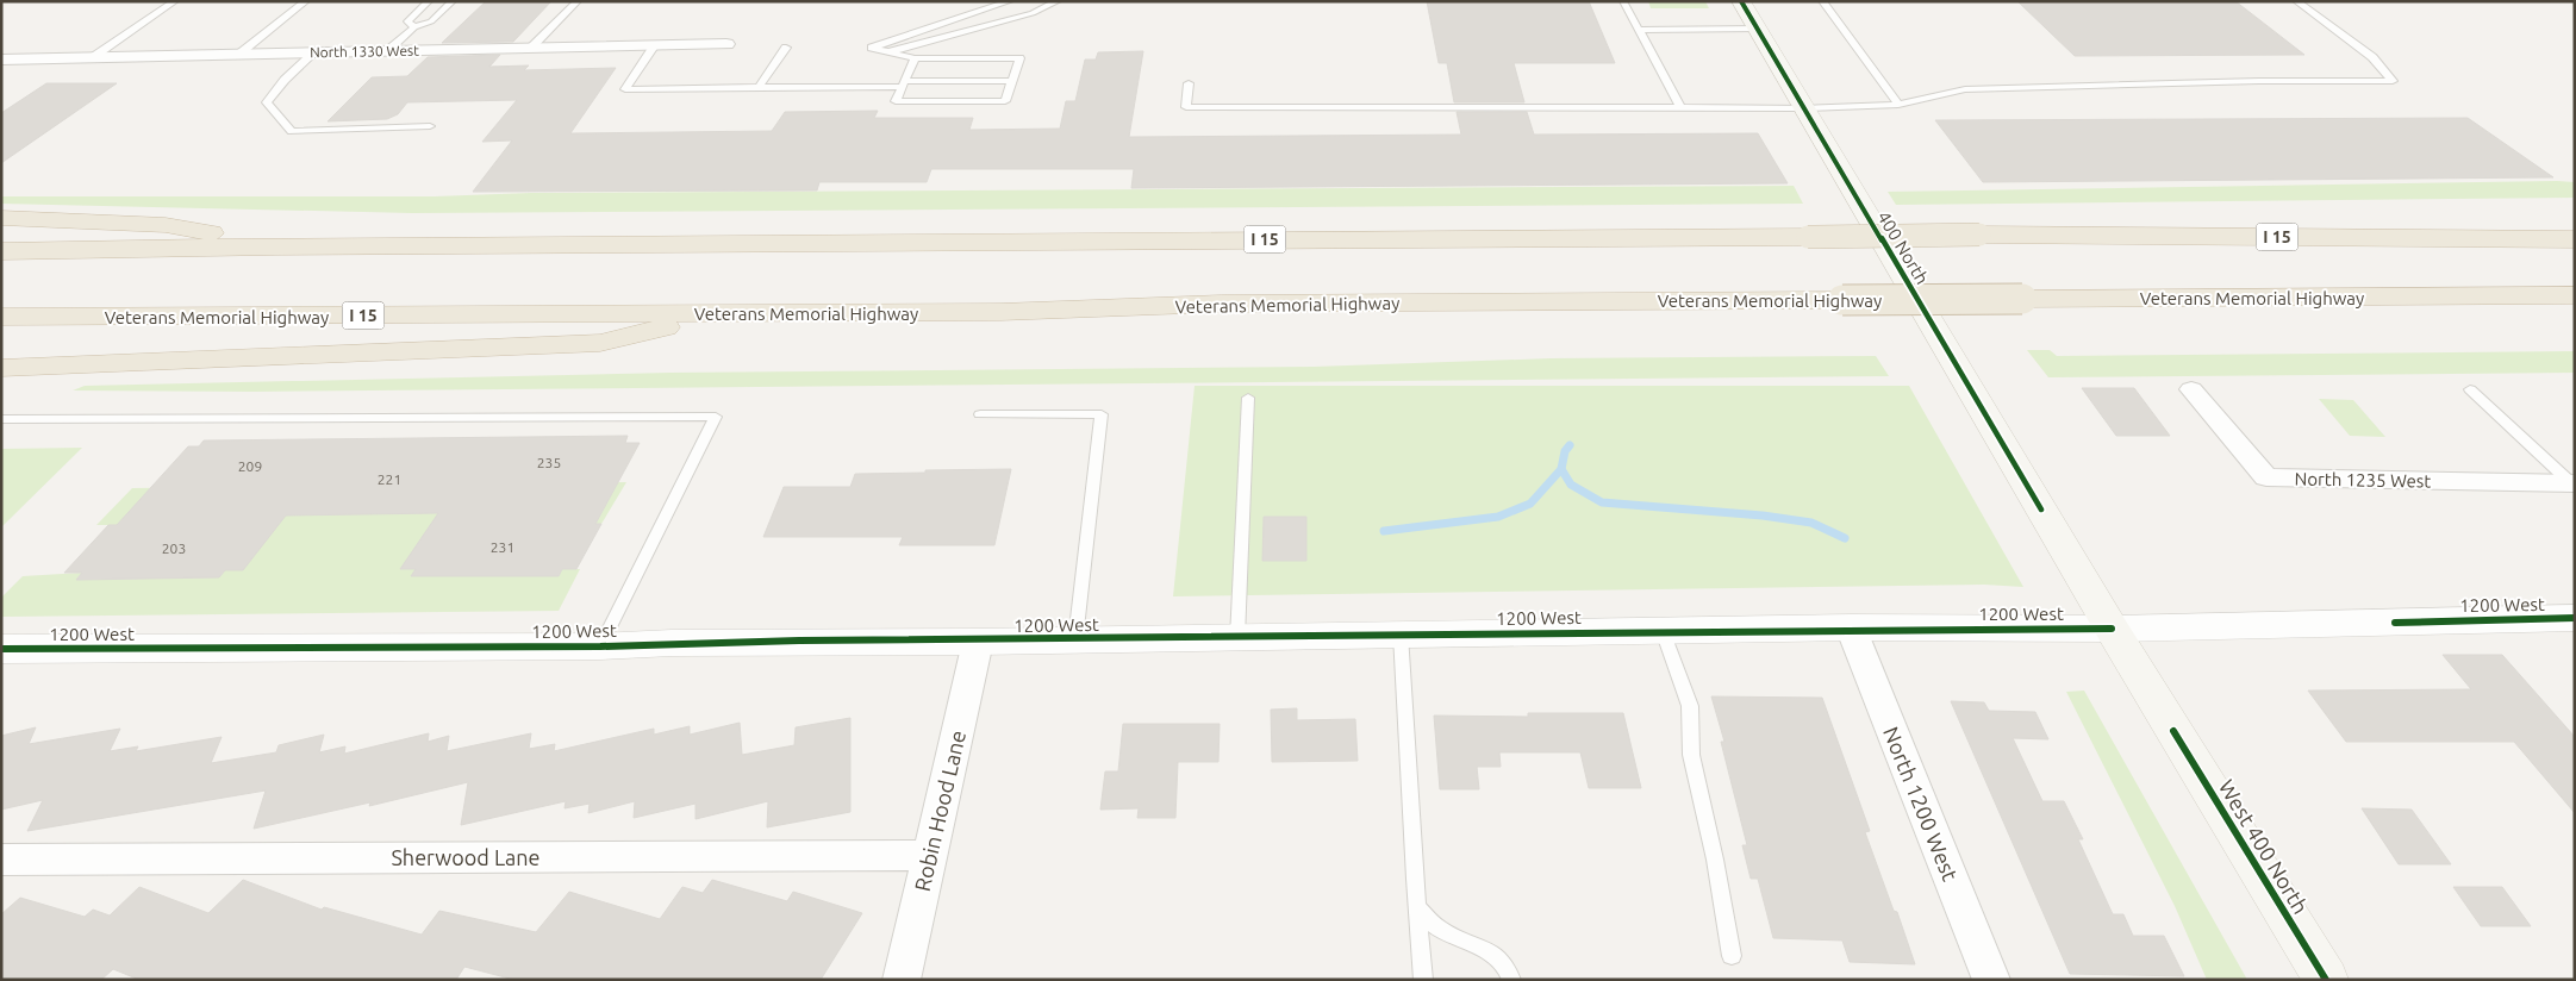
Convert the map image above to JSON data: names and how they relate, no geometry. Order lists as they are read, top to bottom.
{
  "streets": {
    "highway": ["I 15", "Veterans Memorial Highway"],
    "main road": ["400 North", "West 400 North"],
    "street": [
      "North 1330 West",
      "North 1235 West",
      "1200 West",
      "North 1200 West",
      "Robin Hood Lane",
      "Sherwood Lane"
    ]
  },
  "crossings": [
    ["400 North", "1200 West"],
    ["400 North", "West 400 North"],
    ["1200 West", "North 1200 West"],
    ["1200 West", "Robin Hood Lane"],
    ["1200 West", "West 400 North"],
    ["Robin Hood Lane", "Sherwood Lane"]
  ],
  "house_numbers": [
    "235",
    "209",
    "221",
    "231",
    "203"
  ]
}
